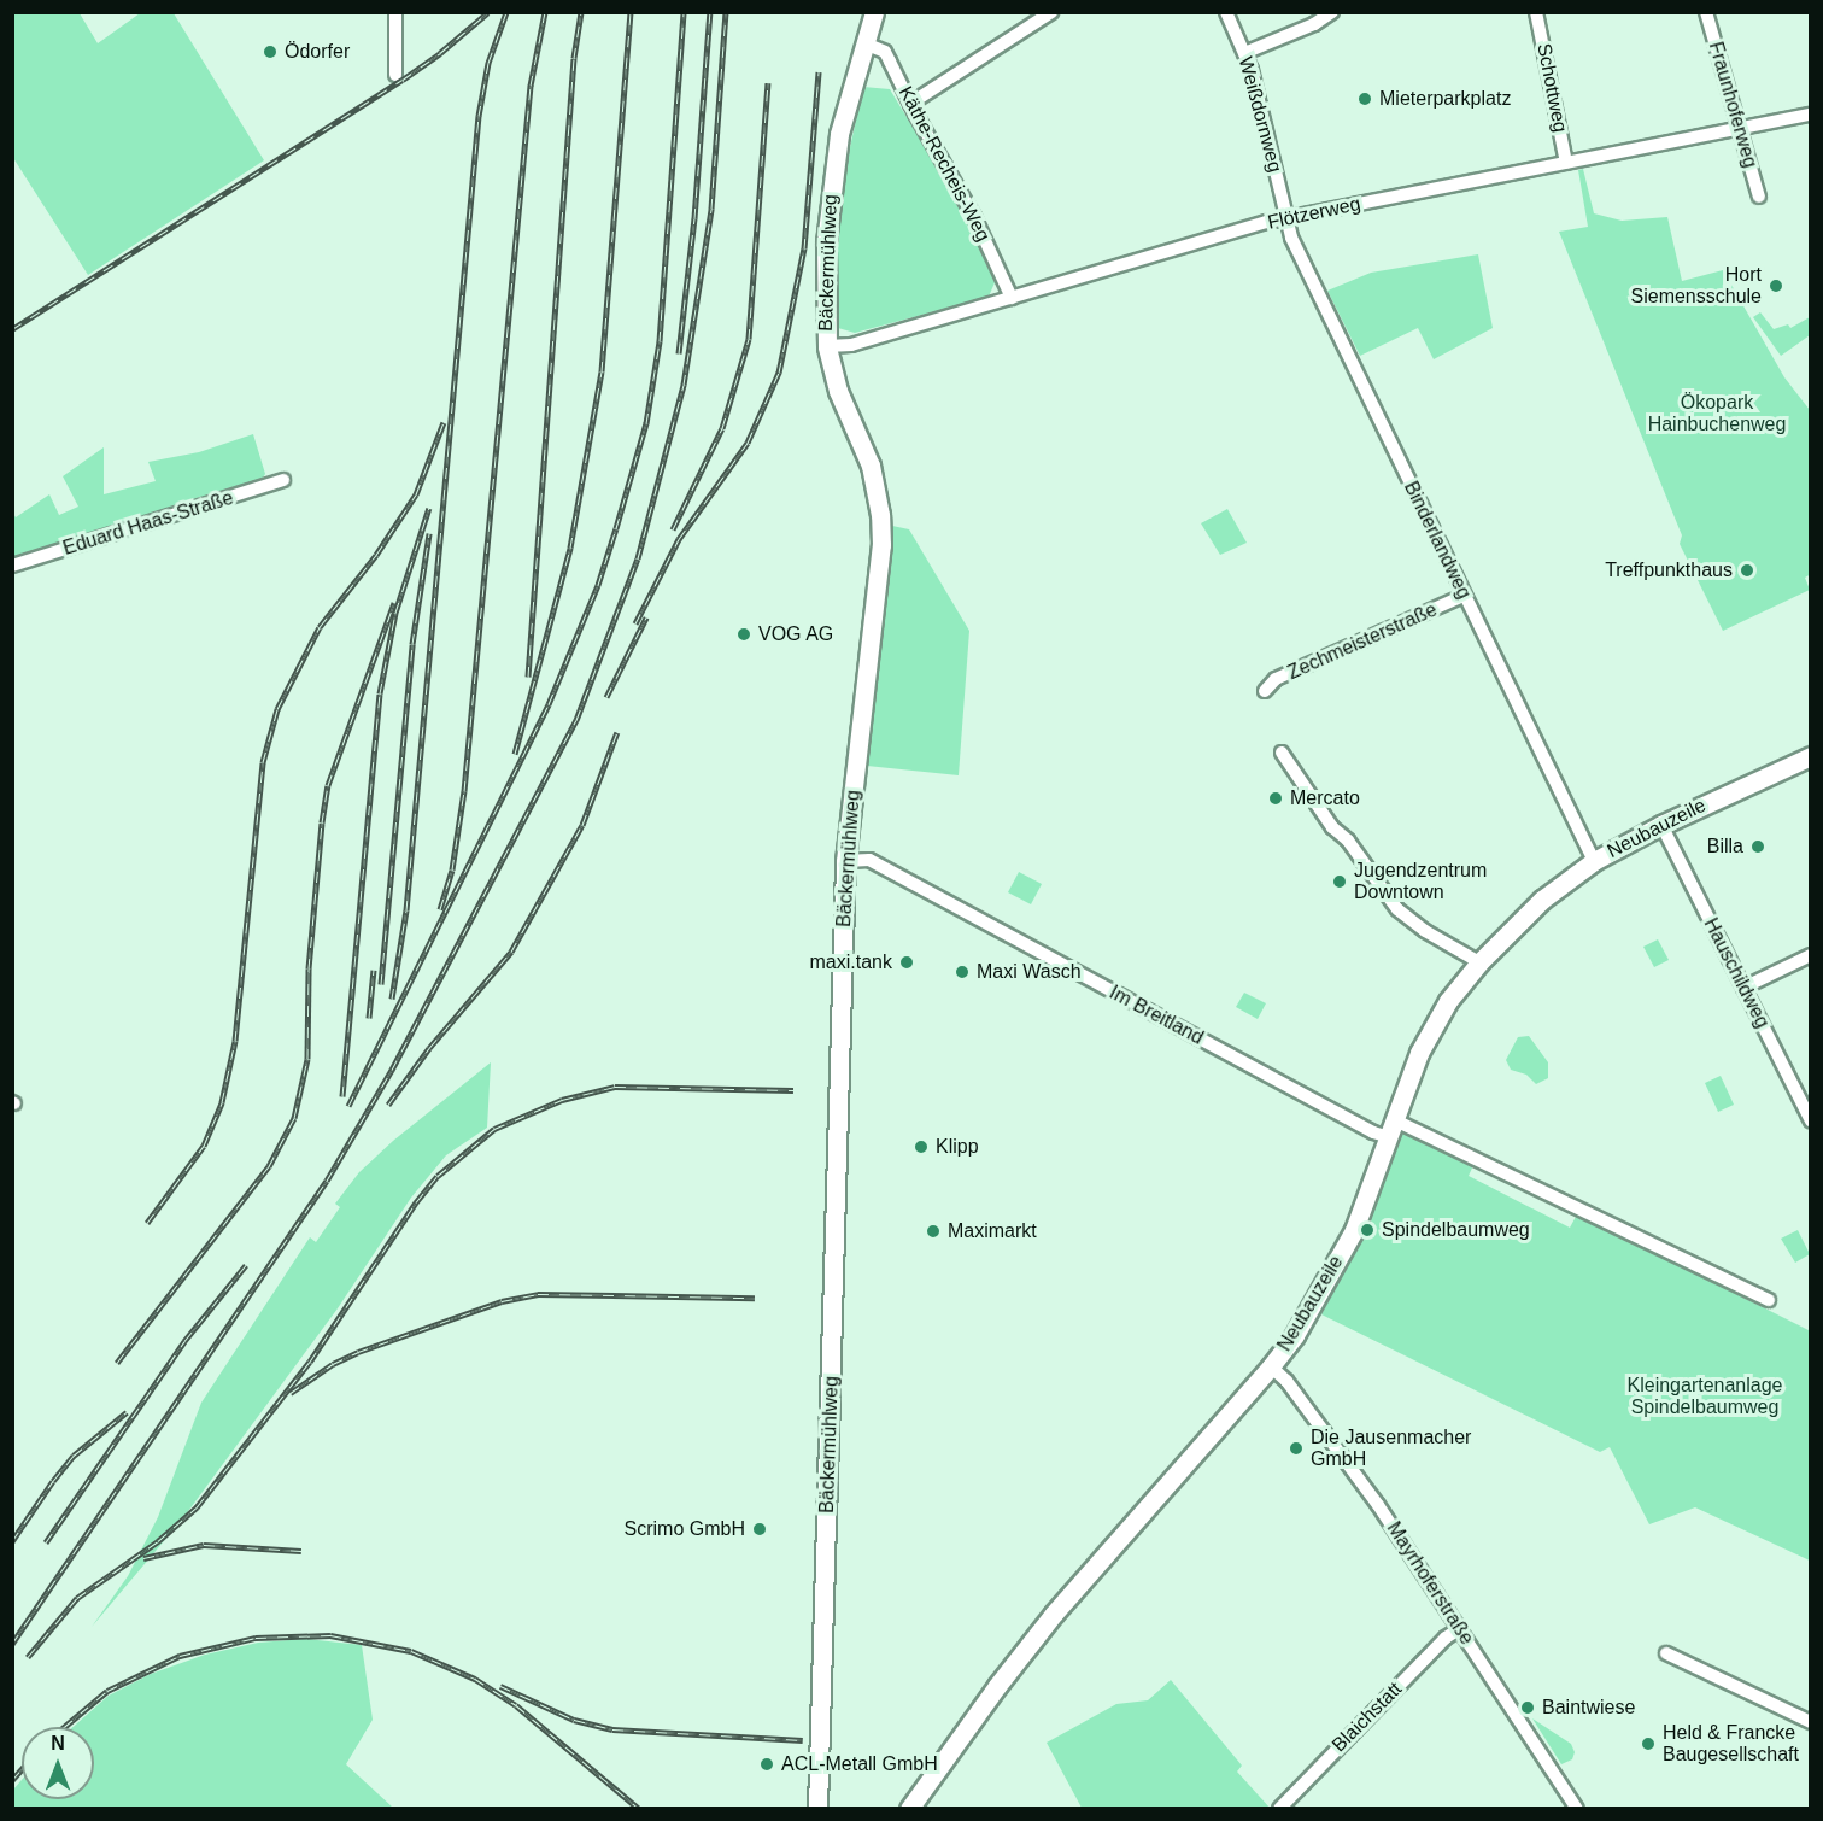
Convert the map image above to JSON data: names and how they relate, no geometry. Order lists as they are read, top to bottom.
{
  "streets": {
    "street": [
      "Schottweg",
      "Fraunhoferweg",
      "Weißdornweg",
      "Käthe-Recheis-Weg",
      "Flötzerweg",
      "Bäckermühlweg",
      "Eduard Haas-Straße",
      "Binderlandweg",
      "Zechmeisterstraße",
      "Neubauzeile",
      "Hauschildweg",
      "Im Breitland",
      "Mayrhoferstraße",
      "Blaichstatt"
    ]
  },
  "crossings": [
    ["Schottweg", "Flötzerweg"],
    ["Fraunhoferweg", "Flötzerweg"],
    ["Weißdornweg", "Flötzerweg"],
    ["Weißdornweg", "Binderlandweg"],
    ["Käthe-Recheis-Weg", "Flötzerweg"],
    ["Käthe-Recheis-Weg", "Bäckermühlweg"],
    ["Flötzerweg", "Bäckermühlweg"],
    ["Flötzerweg", "Binderlandweg"],
    ["Bäckermühlweg", "Im Breitland"],
    ["Binderlandweg", "Zechmeisterstraße"],
    ["Binderlandweg", "Neubauzeile"],
    ["Neubauzeile", "Hauschildweg"],
    ["Neubauzeile", "Im Breitland"],
    ["Neubauzeile", "Mayrhoferstraße"],
    ["Mayrhoferstraße", "Blaichstatt"]
  ],
  "parks": ["Ökopark Hainbuchenweg", "Kleingartenanlage Spindelbaumweg"],
  "places": [
    "Ödorfer",
    "Mieterparkplatz",
    "Hort Siemensschule",
    "Treffpunkthaus",
    "VOG AG",
    "Mercato",
    "Billa",
    "Jugendzentrum Downtown",
    "maxi.tank",
    "Maxi Wasch",
    "Klipp",
    "Spindelbaumweg",
    "Maximarkt",
    "Die Jausenmacher GmbH",
    "Scrimo GmbH",
    "Baintwiese",
    "Held & Francke Baugesellschaft",
    "ACL-Metall GmbH"
  ],
  "north": "top"
}
